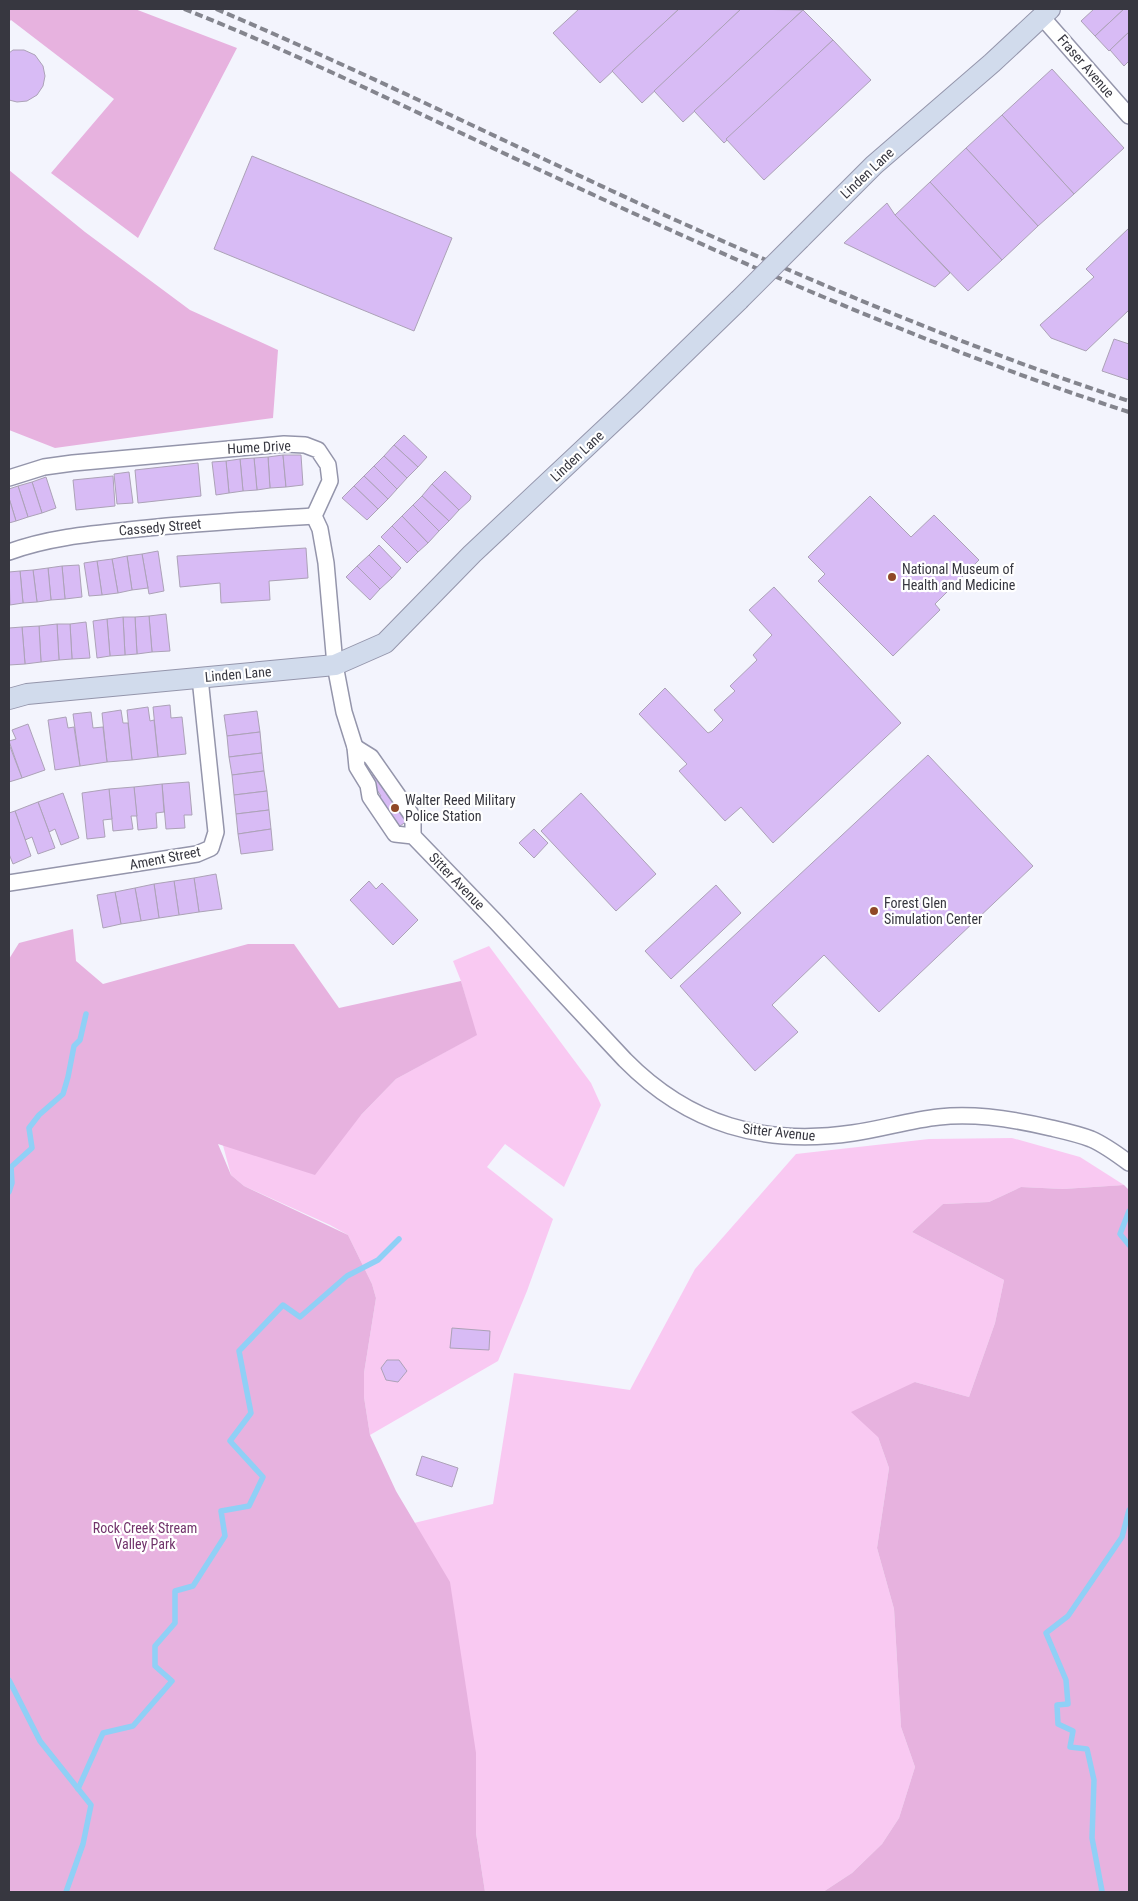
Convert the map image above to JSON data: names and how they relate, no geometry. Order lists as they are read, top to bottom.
{
  "streets": {
    "street": [
      "Fraser Avenue",
      "Linden Lane",
      "Hume Drive",
      "Cassedy Street",
      "Ament Street",
      "Sitter Avenue"
    ]
  },
  "crossings": [
    ["Fraser Avenue", "Linden Lane"],
    ["Linden Lane", "Ament Street"],
    ["Linden Lane", "Sitter Avenue"],
    ["Hume Drive", "Cassedy Street"]
  ],
  "parks": ["Rock Creek Stream Valley Park"],
  "places": ["National Museum of Health and Medicine", "Walter Reed Military Police Station", "Forest Glen Simulation Center"]
}
